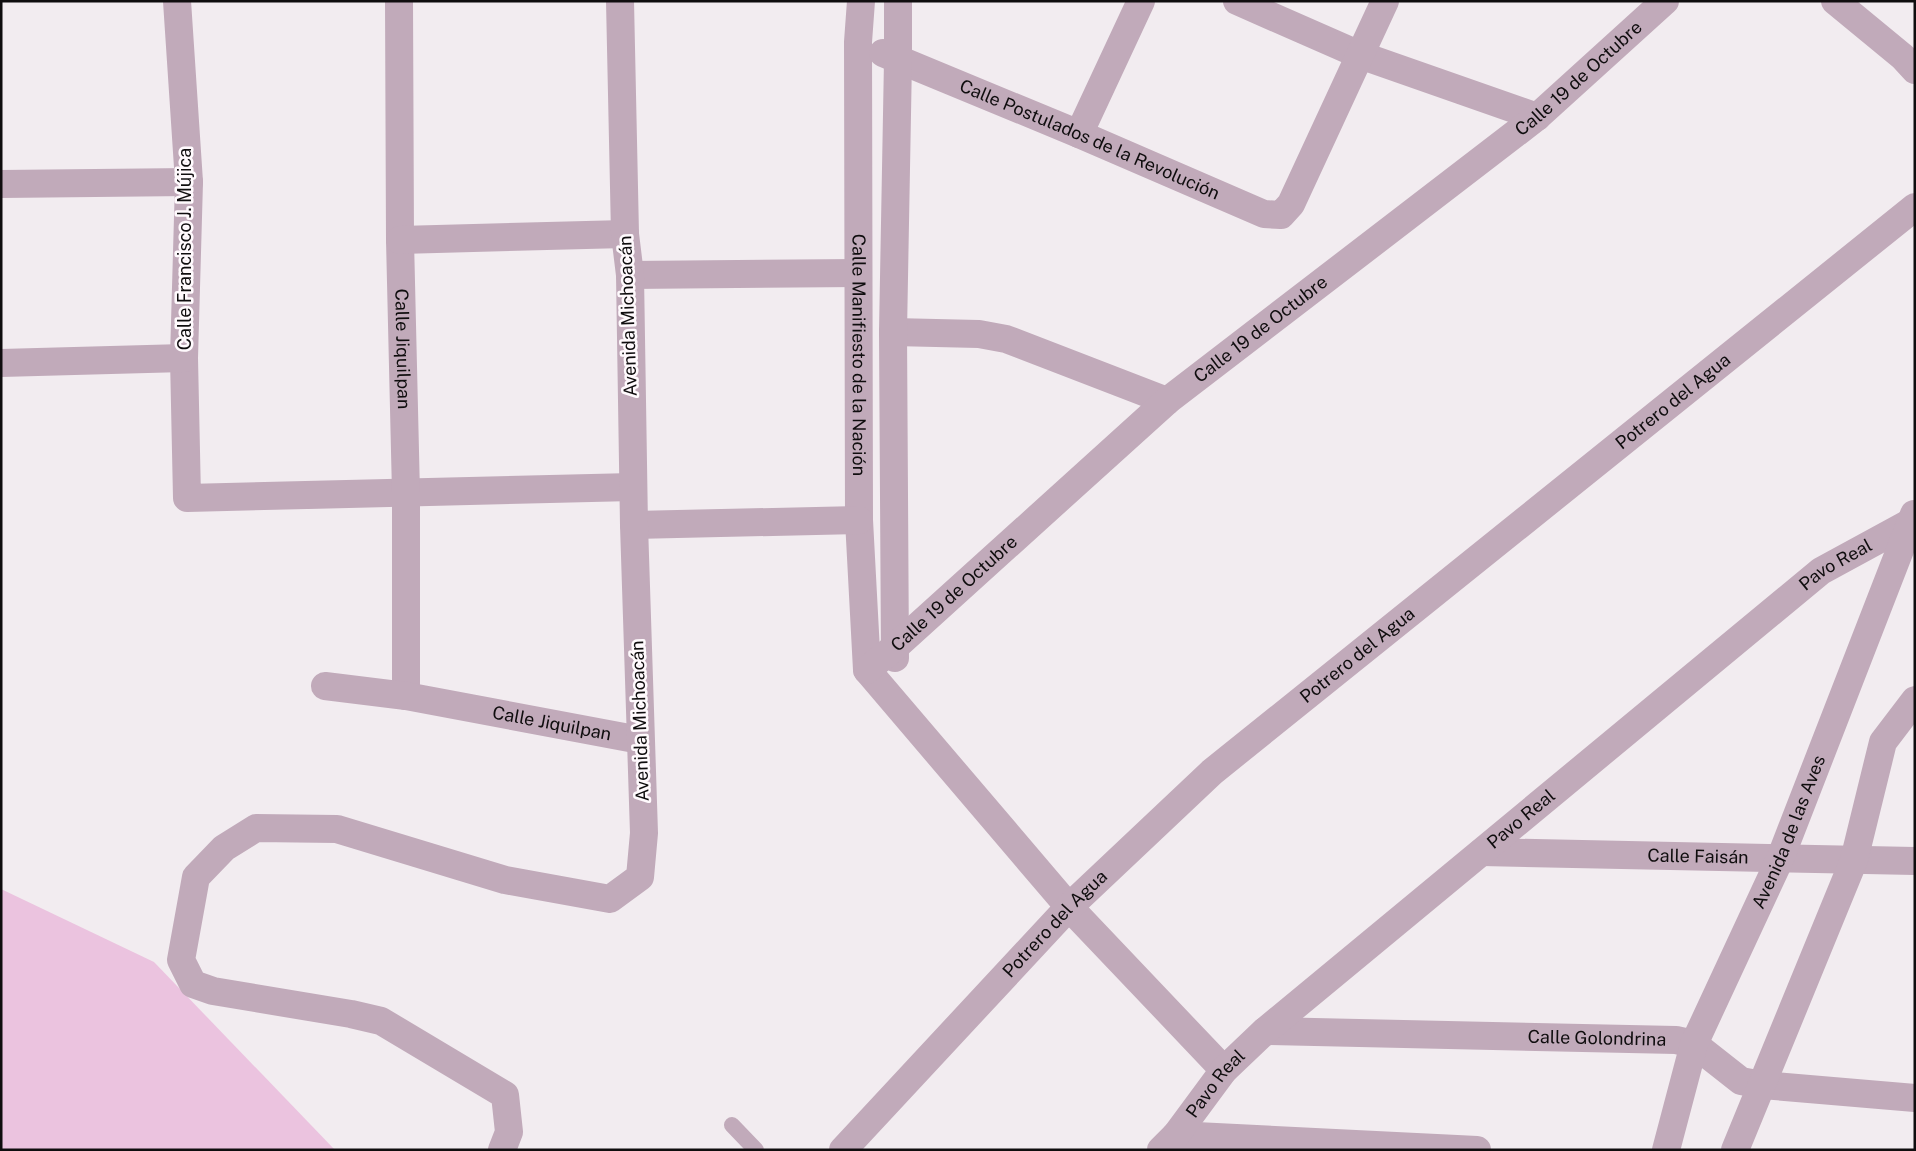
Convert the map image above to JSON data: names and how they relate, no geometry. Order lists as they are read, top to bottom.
{
  "streets": {
    "street": [
      "Calle 19 de Octubre",
      "Calle Postulados de la Revolución",
      "Calle Francisco J. Mújica",
      "Avenida Michoacán",
      "Calle Jiquilpan",
      "Calle Manifiesto de la Nación",
      "Potrero del Agua",
      "Pavo Real",
      "Avenida de las Aves",
      "Calle Faisán",
      "Calle Golondrina"
    ]
  },
  "crossings": [
    ["Calle 19 de Octubre", "Calle Manifiesto de la Nación"],
    ["Calle Postulados de la Revolución", "Calle Manifiesto de la Nación"],
    ["Calle Francisco J. Mújica", "Calle Jiquilpan"],
    ["Avenida Michoacán", "Calle Jiquilpan"],
    ["Pavo Real", "Avenida de las Aves"],
    ["Pavo Real", "Calle Faisán"],
    ["Pavo Real", "Calle Golondrina"],
    ["Avenida de las Aves", "Calle Faisán"],
    ["Avenida de las Aves", "Calle Golondrina"]
  ]
}
